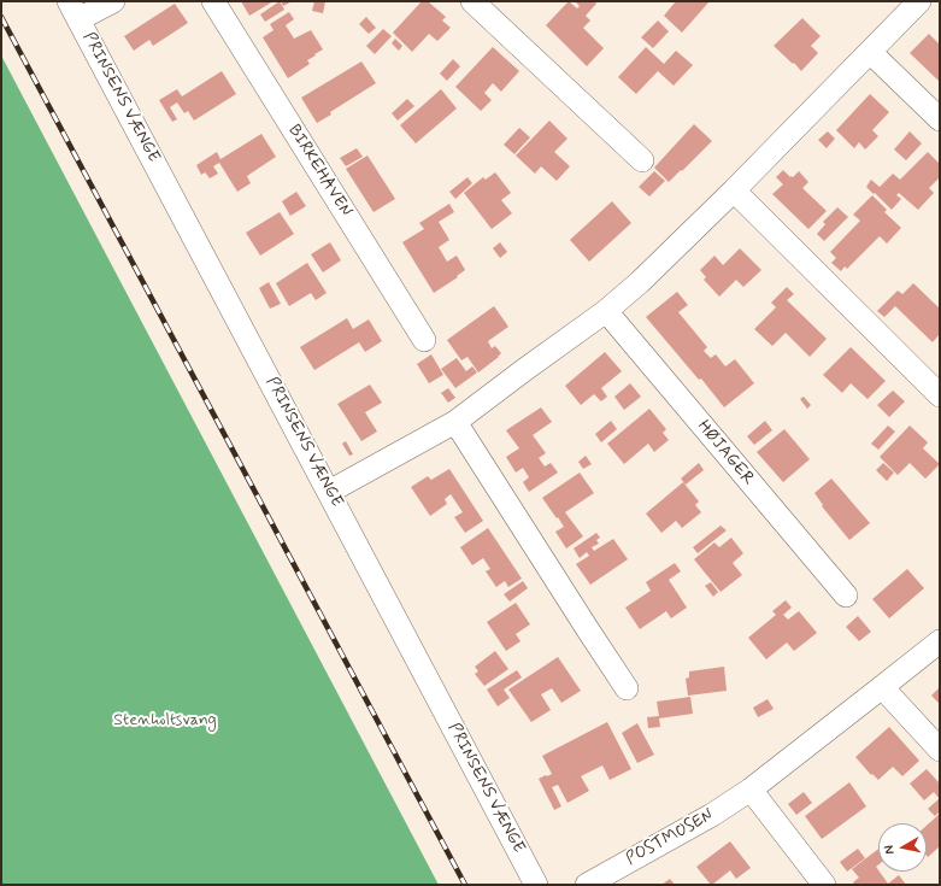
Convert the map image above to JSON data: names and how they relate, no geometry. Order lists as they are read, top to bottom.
{
  "streets": {
    "street": [
      "PRINSENS VÆNGE",
      "BIRKEHAVEN",
      "HØJAGER",
      "POSTMOSEN"
    ]
  },
  "parks": ["Stenholtsvang"],
  "north": "left"
}
